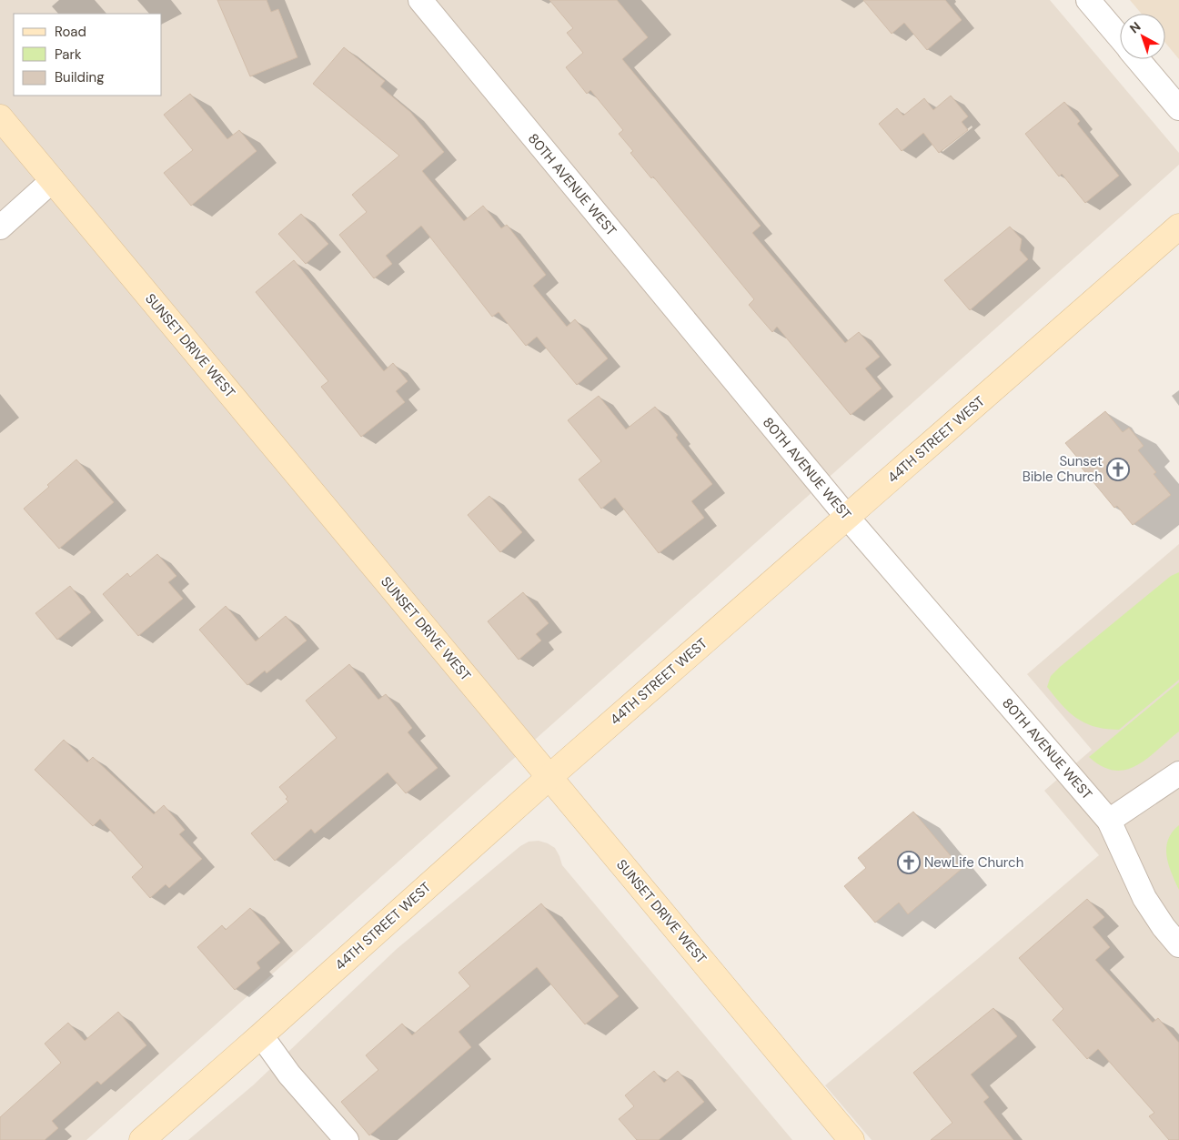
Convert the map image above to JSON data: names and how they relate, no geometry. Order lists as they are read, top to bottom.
{
  "streets": {
    "street": ["80TH AVENUE WEST", "SUNSET DRIVE WEST", "44TH STREET WEST"]
  },
  "crossings": [
    ["80TH AVENUE WEST", "44TH STREET WEST"],
    ["SUNSET DRIVE WEST", "44TH STREET WEST"]
  ],
  "places": {
    "church": ["Sunset Bible Church", "NewLife Church"]
  },
  "legend": ["Road", "Park", "Building"],
  "north": "top left"
}
